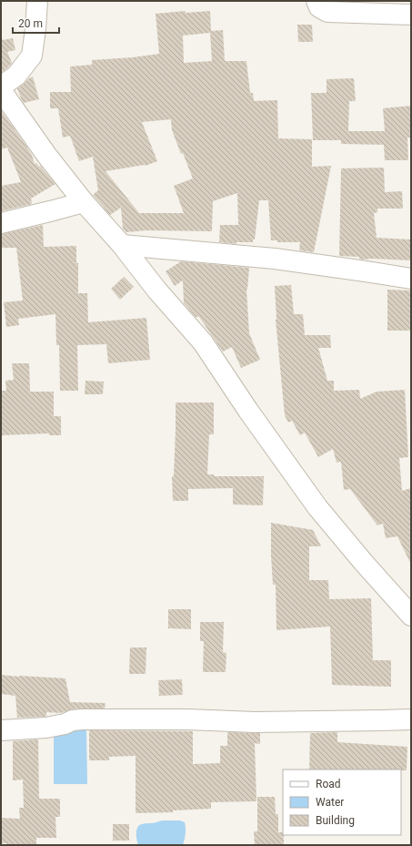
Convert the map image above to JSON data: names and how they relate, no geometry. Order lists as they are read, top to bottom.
{
  "legend": ["Road", "Water", "Building"],
  "scale_bar": "20 m"
}
